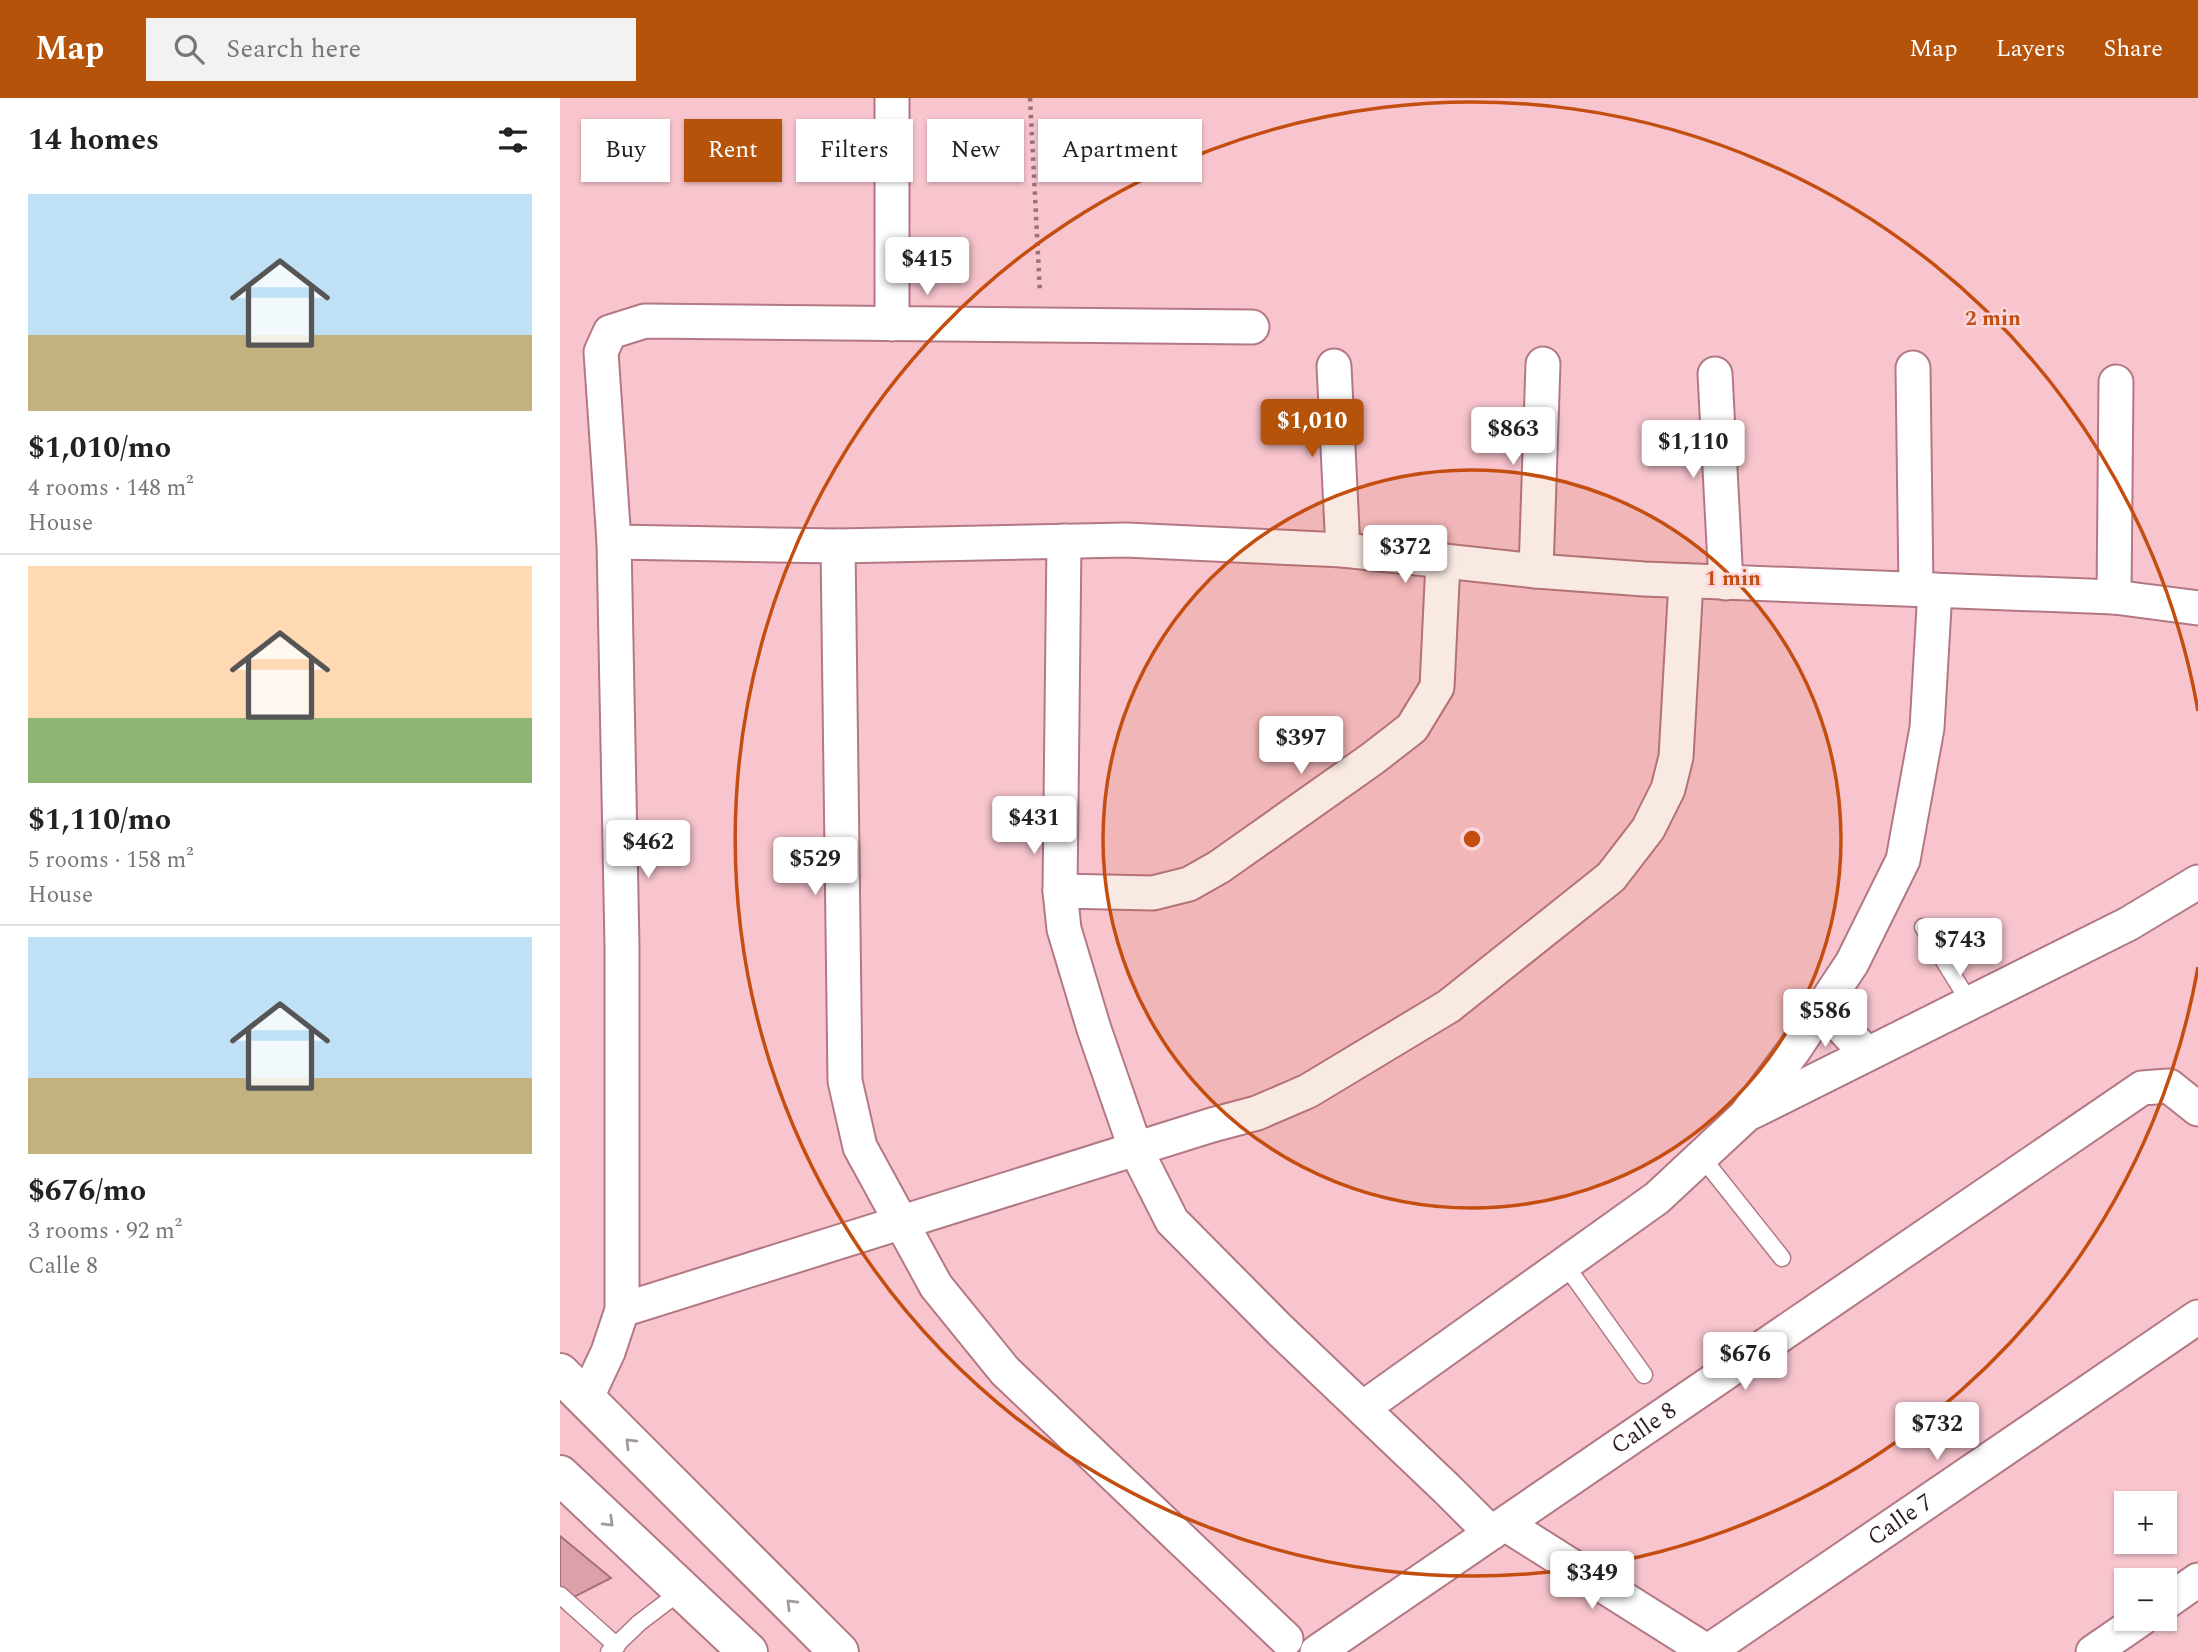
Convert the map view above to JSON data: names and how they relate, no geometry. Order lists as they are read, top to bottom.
{
  "streets": {
    "street": ["Calle 8", "Calle 7"]
  },
  "page": {
    "header": "Map",
    "search": "Search here",
    "nav": ["Map", "Layers", "Share"],
    "heading": "14 homes",
    "chip": [
      "Buy",
      "Rent",
      "Filters",
      "New",
      "Apartment"
    ],
    "list": [
      {
        "name": "$1,010/mo",
        "note": "4 rooms · 148 m² · House"
      },
      {
        "name": "$1,110/mo",
        "note": "5 rooms · 158 m² · House"
      },
      {
        "name": "$676/mo",
        "note": "3 rooms · 92 m² · Calle 8"
      }
    ],
    "price": [
      "$415",
      "$1,010",
      "$863",
      "$1,110",
      "$372",
      "$397",
      "$431",
      "$462",
      "$529",
      "$743",
      "$586",
      "$676",
      "$732",
      "$349"
    ],
    "map_buttons": ["+", "−"]
  },
  "rings": ["2 min", "1 min"]
}
